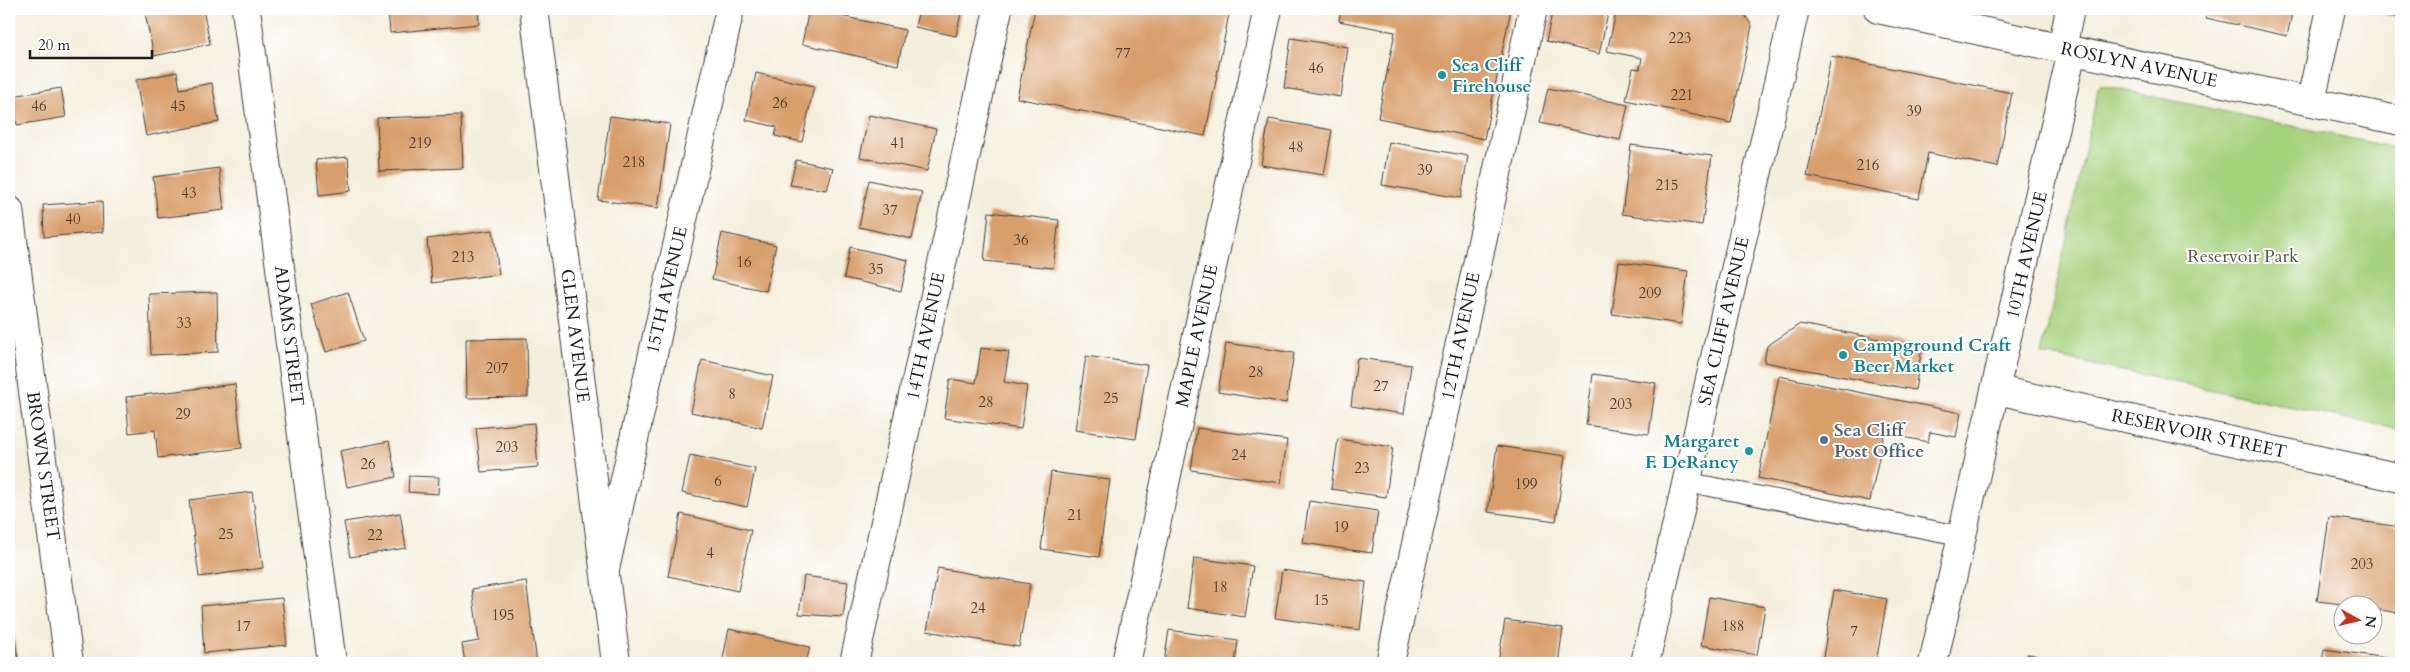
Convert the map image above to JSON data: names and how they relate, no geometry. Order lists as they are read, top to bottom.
{
  "streets": {
    "street": [
      "ROSLYN AVENUE",
      "10TH AVENUE",
      "15TH AVENUE",
      "SEA CLIFF AVENUE",
      "ADAMS STREET",
      "GLEN AVENUE",
      "14TH AVENUE",
      "MAPLE AVENUE",
      "12TH AVENUE",
      "RESERVOIR STREET",
      "BROWN STREET"
    ]
  },
  "crossings": [
    ["ROSLYN AVENUE", "10TH AVENUE"],
    ["10TH AVENUE", "RESERVOIR STREET"],
    ["15TH AVENUE", "GLEN AVENUE"]
  ],
  "parks": ["Reservoir Park"],
  "places": [
    "Sea Cliff Firehouse",
    "Campground Craft Beer Market",
    "Sea Cliff Post Office",
    "Margaret F. DeRancy"
  ],
  "house_numbers": [
    "223",
    "77",
    "46",
    "221",
    "26",
    "46",
    "45",
    "39",
    "219",
    "41",
    "48",
    "218",
    "216",
    "39",
    "215",
    "43",
    "37",
    "40",
    "36",
    "213",
    "16",
    "35",
    "209",
    "33",
    "207",
    "28",
    "27",
    "8",
    "25",
    "28",
    "203",
    "29",
    "203",
    "24",
    "26",
    "23",
    "6",
    "199",
    "21",
    "19",
    "25",
    "22",
    "4",
    "203",
    "18",
    "15",
    "24",
    "195",
    "17",
    "188",
    "7"
  ],
  "scale_bar": "20 m",
  "north": "right"
}
